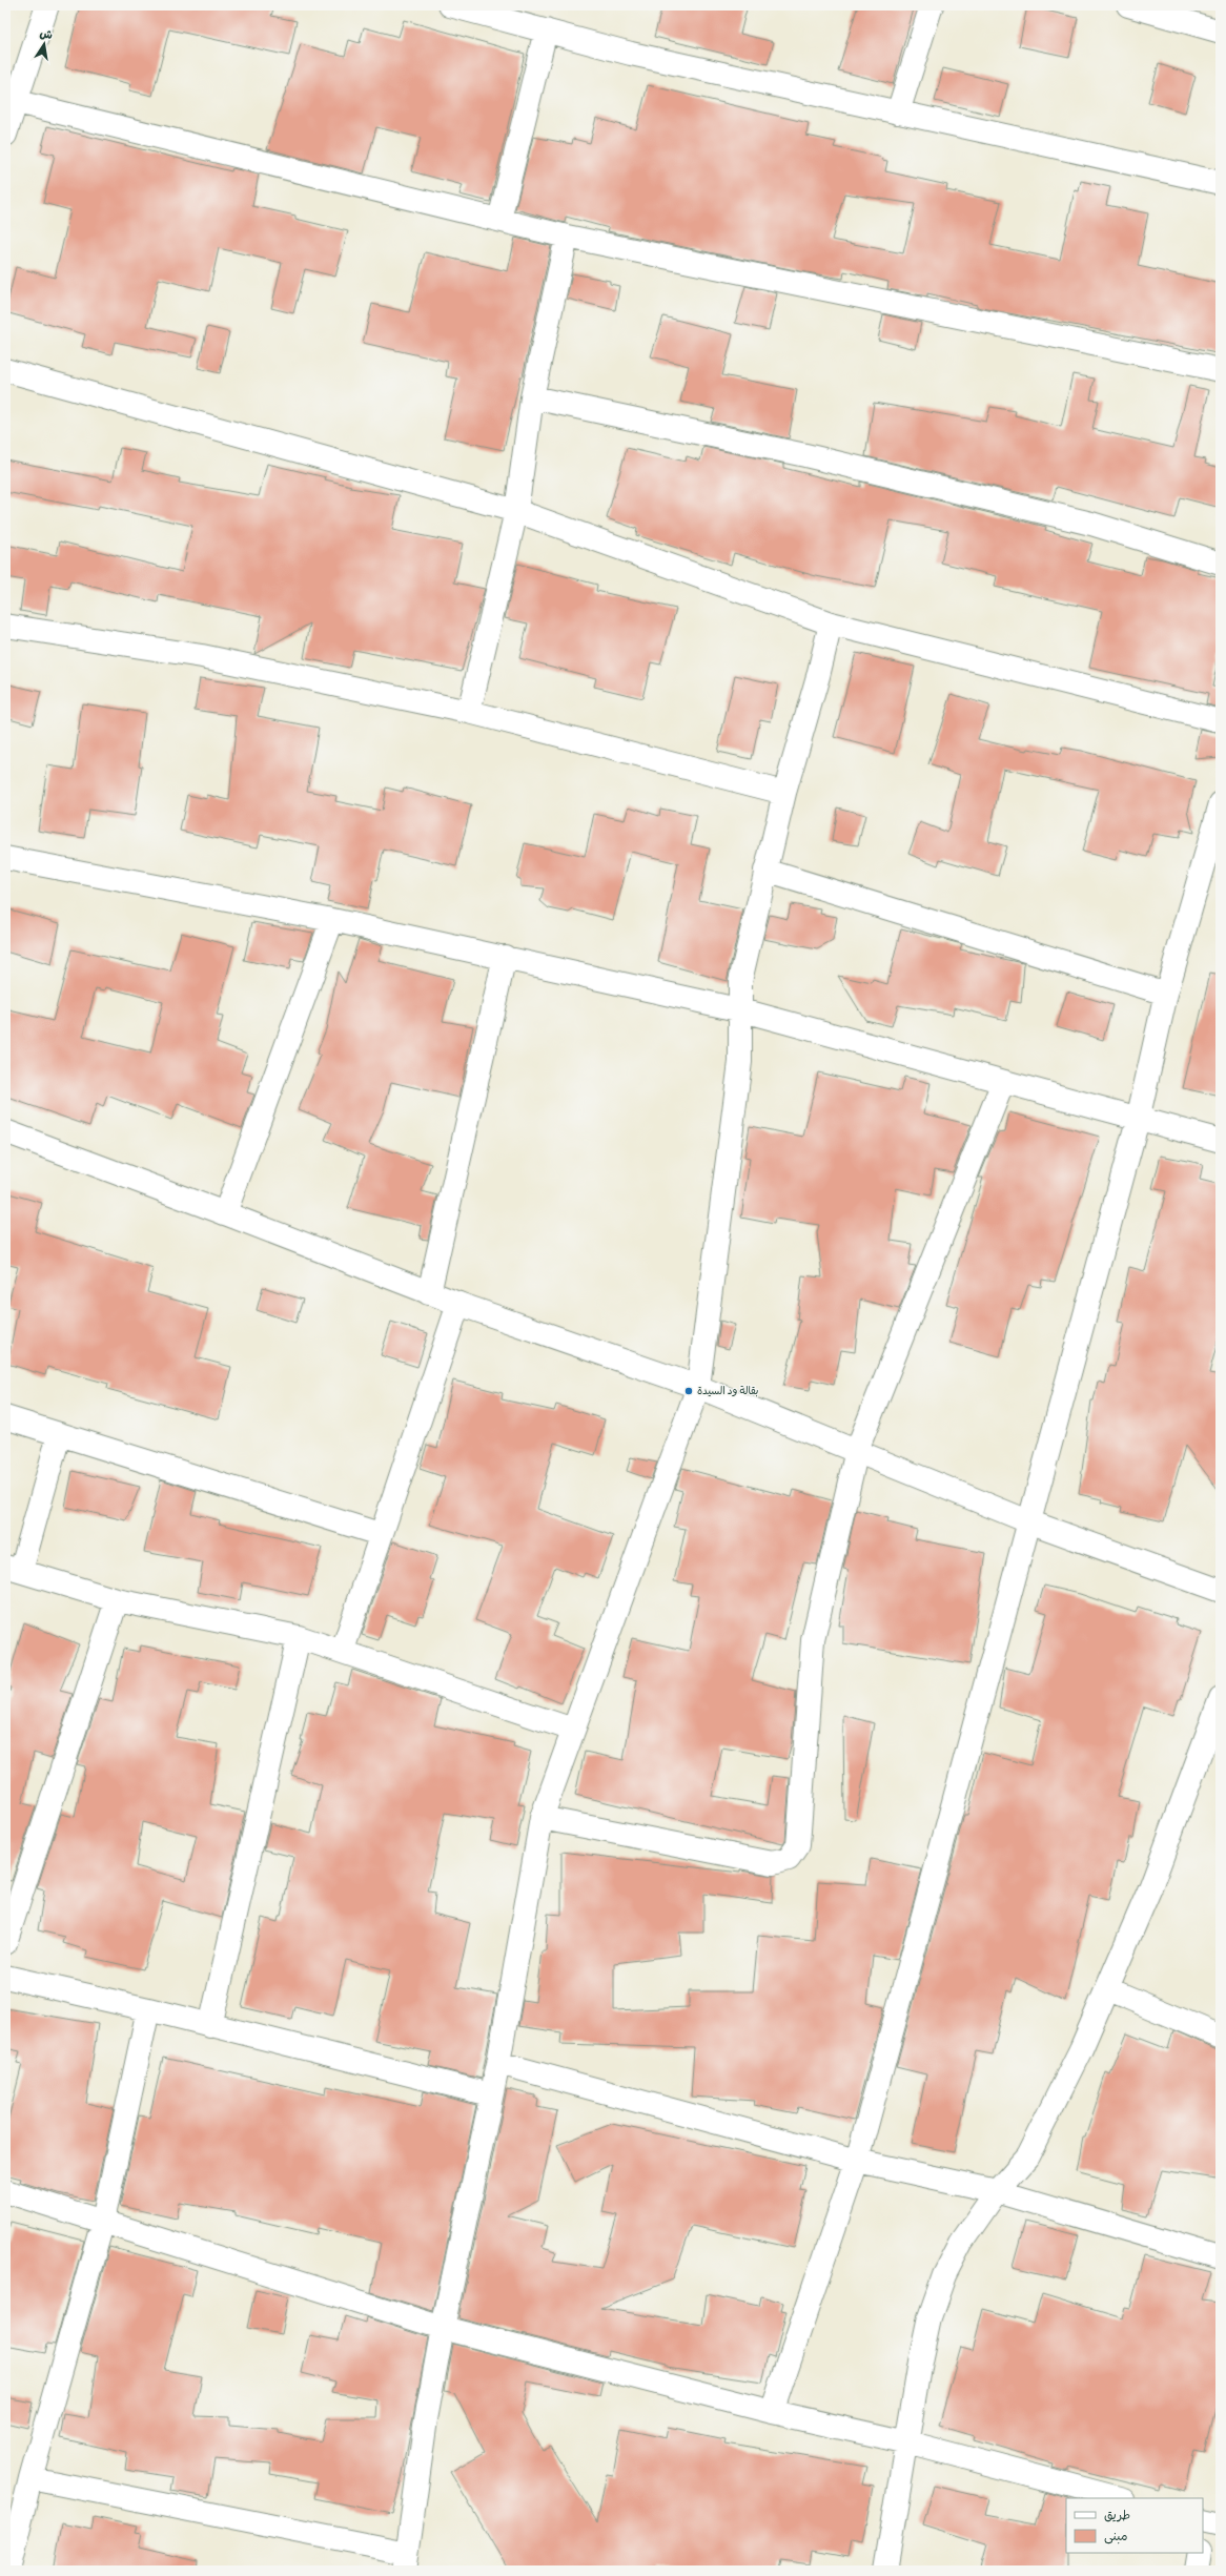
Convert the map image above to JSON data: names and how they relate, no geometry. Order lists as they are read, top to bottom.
{
  "places": ["بقالة ود السيدة"],
  "legend": ["طريق", "مبنى"],
  "north": "top"
}
